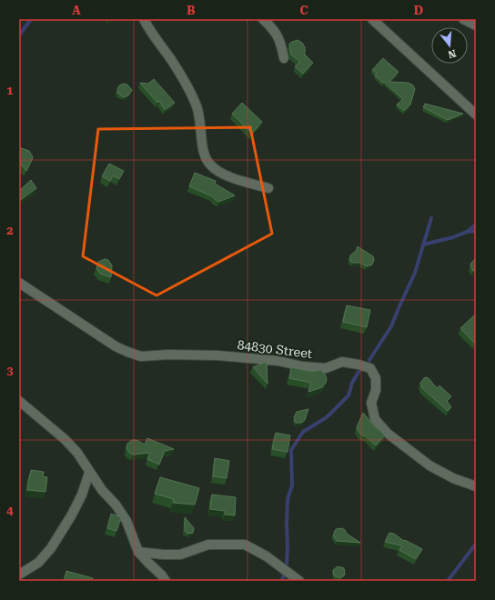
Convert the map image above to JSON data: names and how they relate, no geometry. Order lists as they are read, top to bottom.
{
  "streets": {
    "street": ["84830 Street"]
  },
  "north": "bottom",
  "grid": {
    "columns": [
      "A",
      "B",
      "C",
      "D"
    ],
    "rows": [
      "1",
      "2",
      "3",
      "4"
    ]
  }
}
